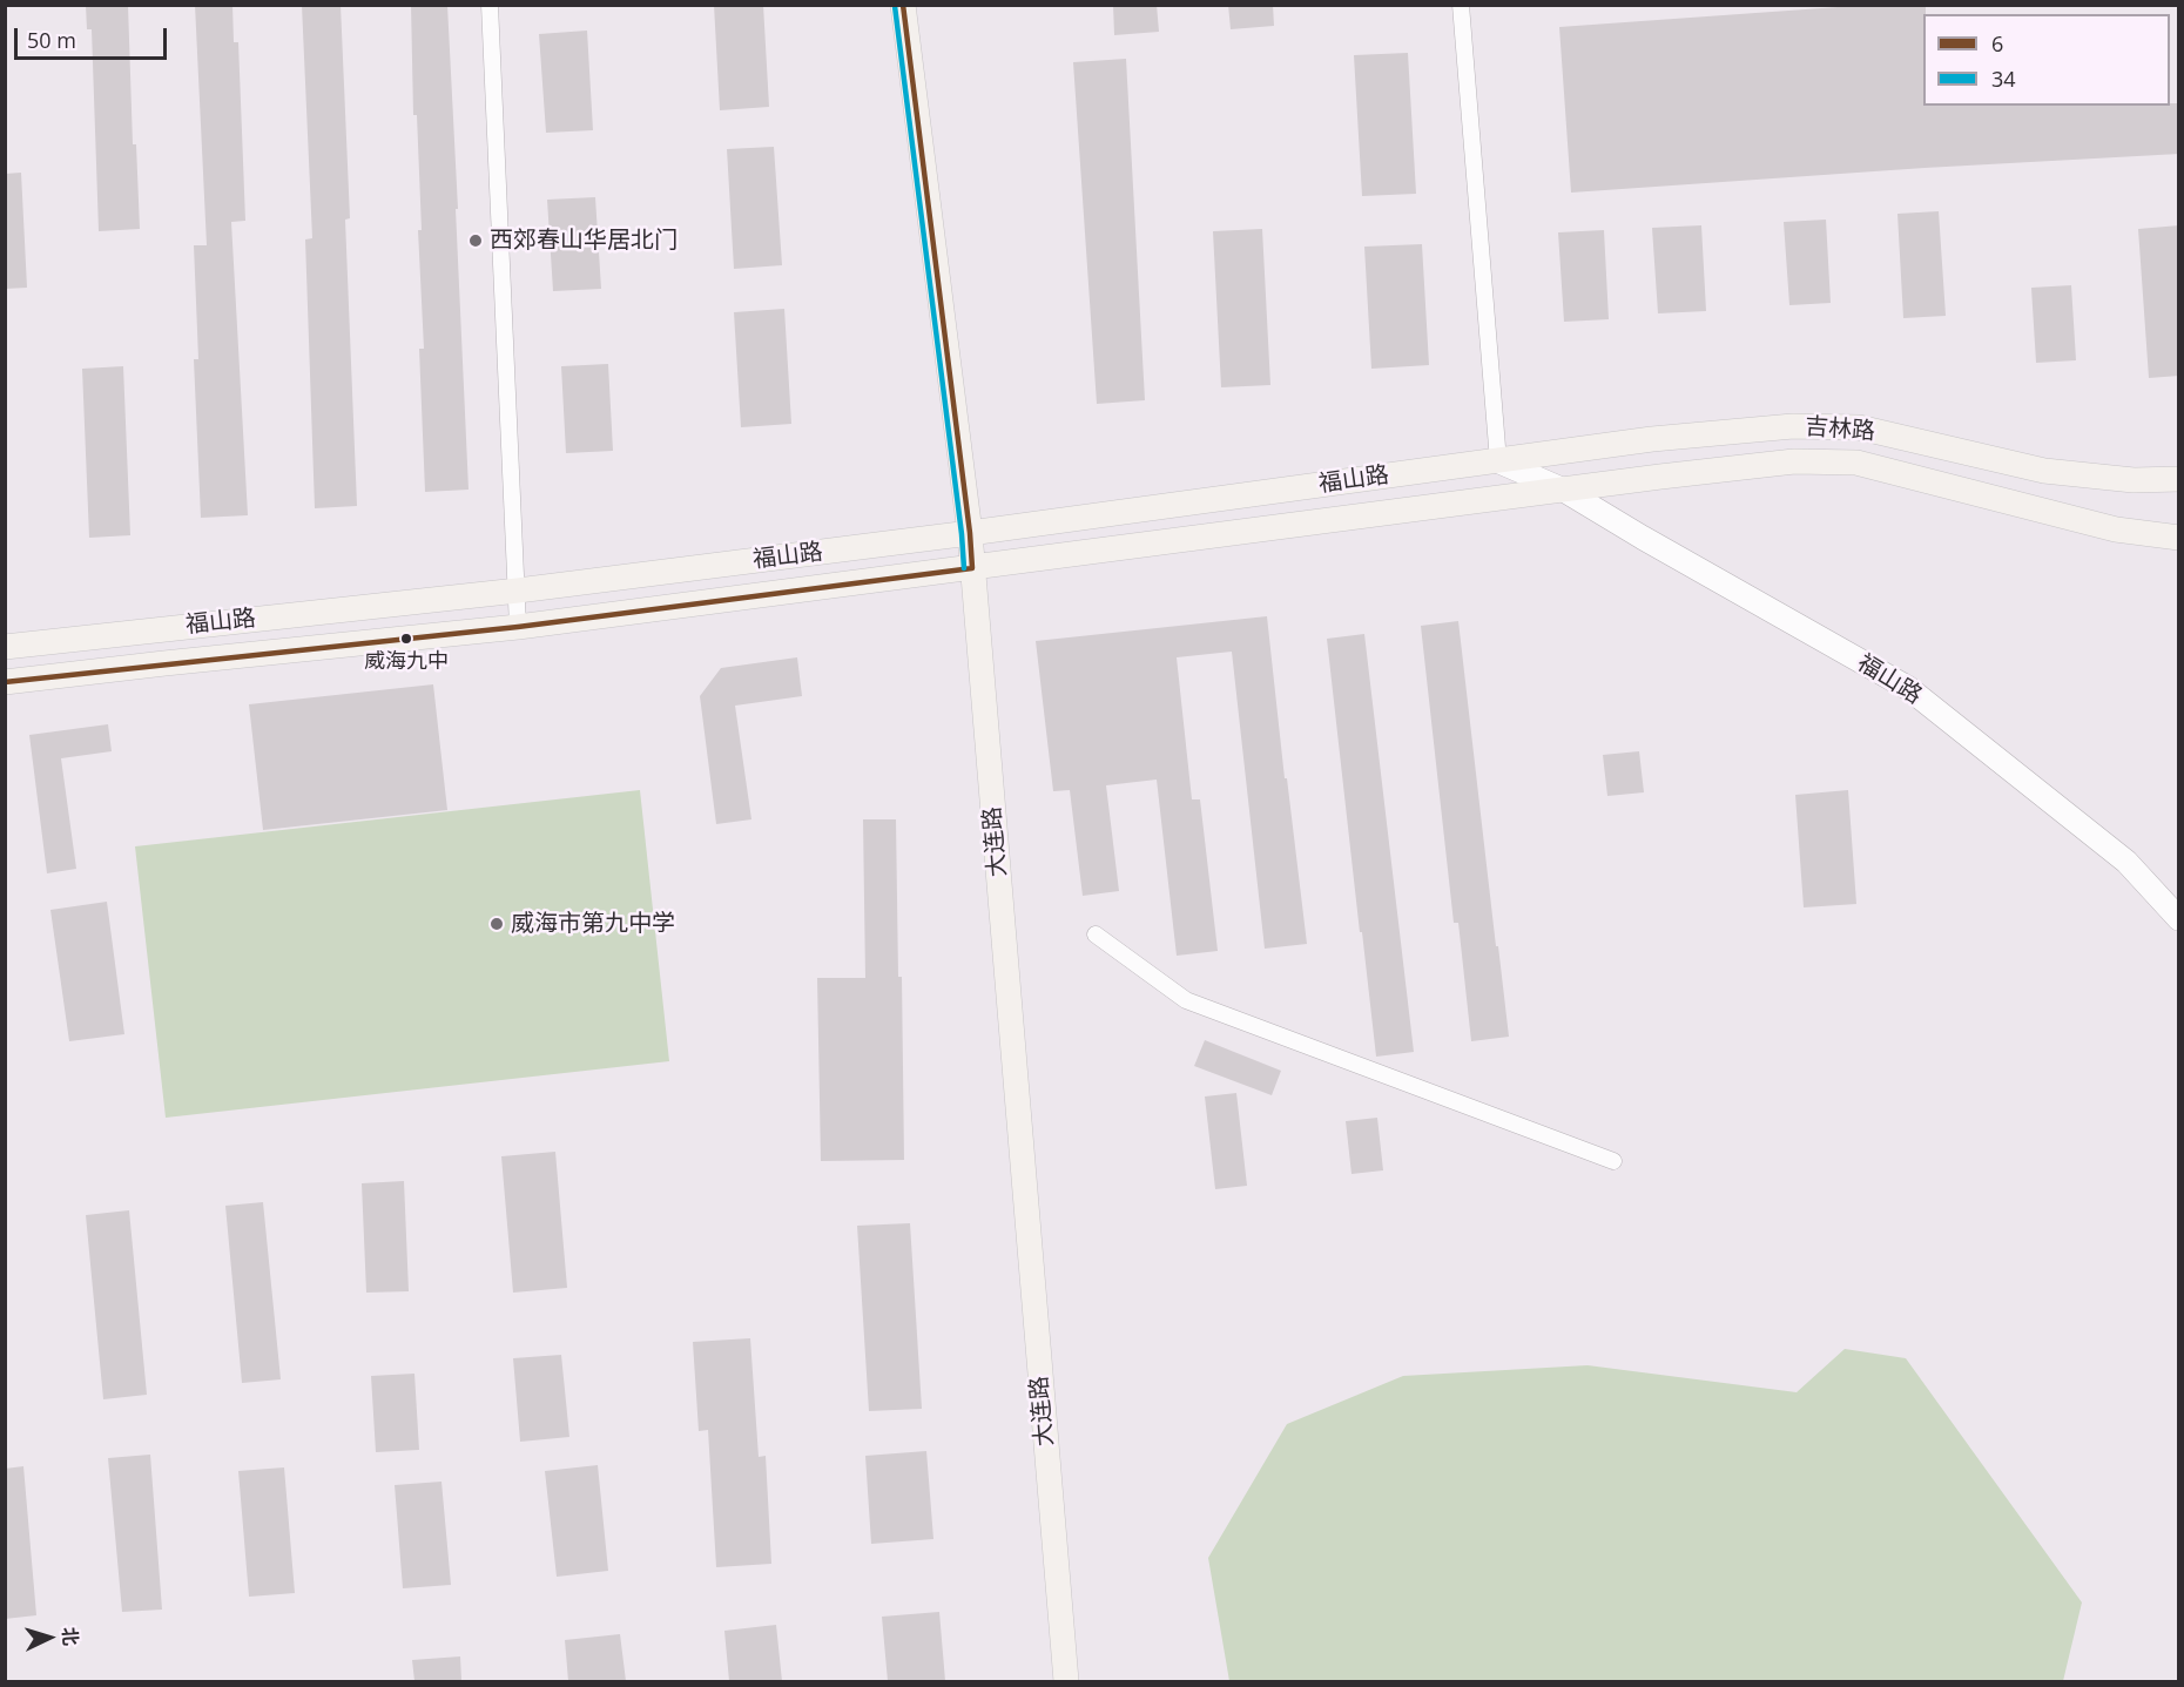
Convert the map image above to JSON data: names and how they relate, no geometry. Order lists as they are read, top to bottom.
{
  "streets": {
    "main road": ["吉林路", "福山路", "大连路"]
  },
  "crossings": [
    ["吉林路", "福山路"],
    ["福山路", "大连路"]
  ],
  "places": ["西郊春山华居北门", "威海九中", "威海市第九中学"],
  "lines": ["transit line 6", "transit line 34"],
  "legend": ["6", "34"],
  "scale_bar": "50 m",
  "north": "right"
}
